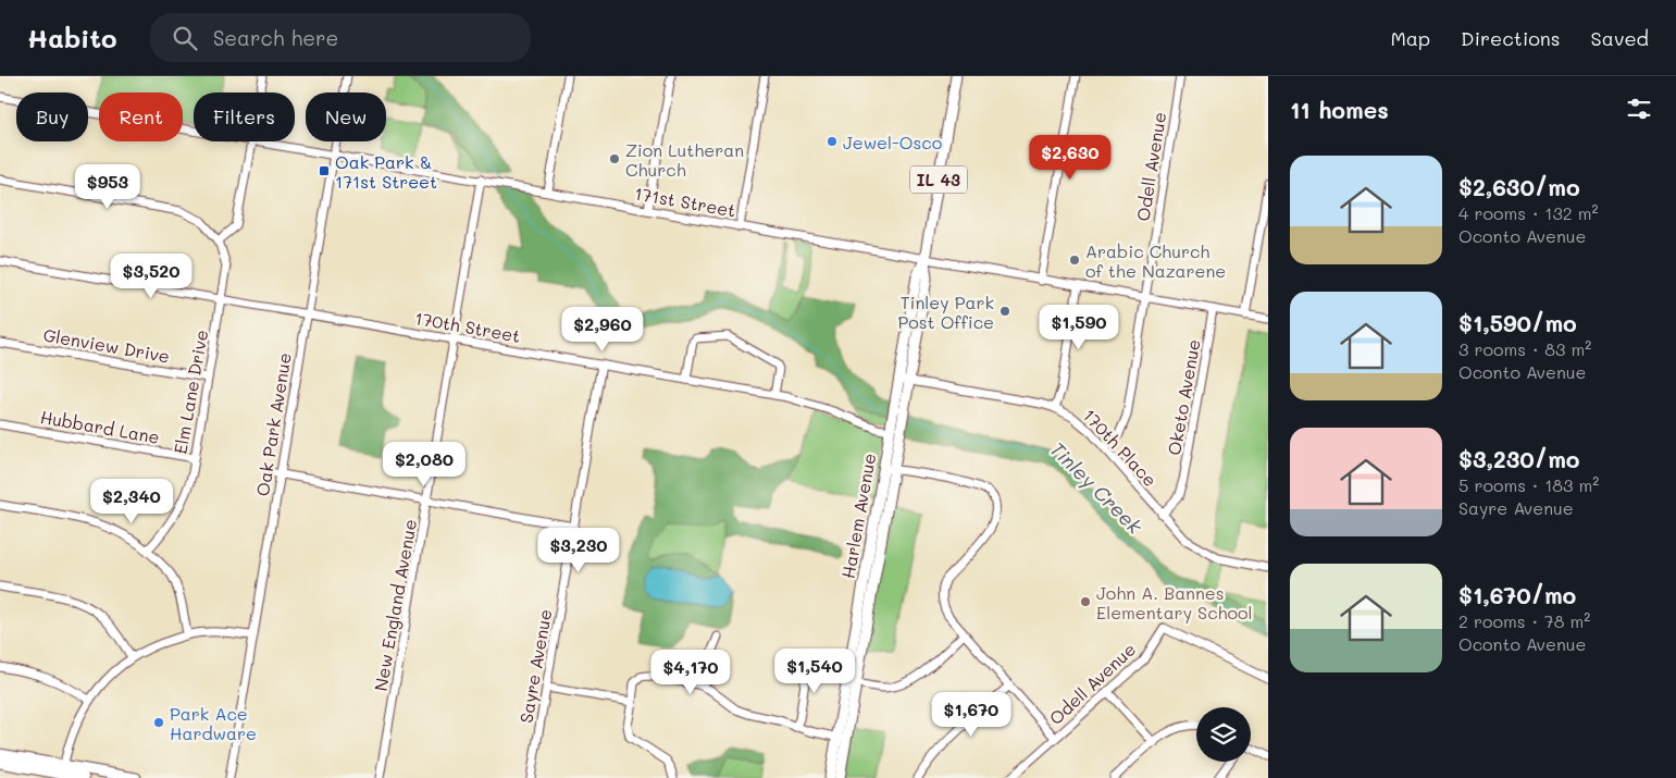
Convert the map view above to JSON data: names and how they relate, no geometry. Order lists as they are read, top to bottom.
{
  "streets": {
    "main road": ["IL 43", "Harlem Avenue"],
    "street": [
      "Odell Avenue",
      "171st Street",
      "170th Street",
      "Glenview Drive",
      "Elm Lane Drive",
      "Oketo Avenue",
      "Oak Park Avenue",
      "Hubbard Lane",
      "170th Place",
      "New England Avenue",
      "Sayre Avenue"
    ]
  },
  "crossings": [
    ["Odell Avenue", "171st Street"],
    ["Odell Avenue", "170th Place"],
    ["171st Street", "Oketo Avenue"],
    ["171st Street", "Oak Park Avenue"],
    ["171st Street", "Harlem Avenue"],
    ["171st Street", "New England Avenue"],
    ["170th Street", "Elm Lane Drive"],
    ["170th Street", "Oak Park Avenue"],
    ["170th Street", "Harlem Avenue"],
    ["170th Street", "New England Avenue"],
    ["170th Street", "Sayre Avenue"],
    ["Glenview Drive", "Elm Lane Drive"],
    ["Elm Lane Drive", "Hubbard Lane"],
    ["Oketo Avenue", "170th Place"],
    ["170th Place", "Harlem Avenue"]
  ],
  "water": ["Tinley Creek"],
  "places": {
    "other": [
      "Jewel-Osco",
      "Zion Lutheran Church",
      "Arabic Church of the Nazarene",
      "Tinley Park Post Office",
      "John A. Bannes Elementary School",
      "Park Ace Hardware"
    ],
    "transit": ["Oak Park & 171st Street"]
  },
  "page": {
    "header": "Habito",
    "search": "Search here",
    "nav": ["Map", "Directions", "Saved"],
    "heading": "11 homes",
    "chip": [
      "Buy",
      "Rent",
      "Filters",
      "New"
    ],
    "price": [
      "$2,630",
      "$953",
      "$3,520",
      "$1,590",
      "$2,960",
      "$2,080",
      "$2,340",
      "$3,230",
      "$1,540",
      "$4,170",
      "$1,670"
    ],
    "list": [
      {
        "name": "$2,630/mo",
        "note": "4 rooms · 132 m² · Oconto Avenue"
      },
      {
        "name": "$1,590/mo",
        "note": "3 rooms · 83 m² · Oconto Avenue"
      },
      {
        "name": "$3,230/mo",
        "note": "5 rooms · 183 m² · Sayre Avenue"
      },
      {
        "name": "$1,670/mo",
        "note": "2 rooms · 78 m² · Oconto Avenue"
      }
    ]
  }
}
